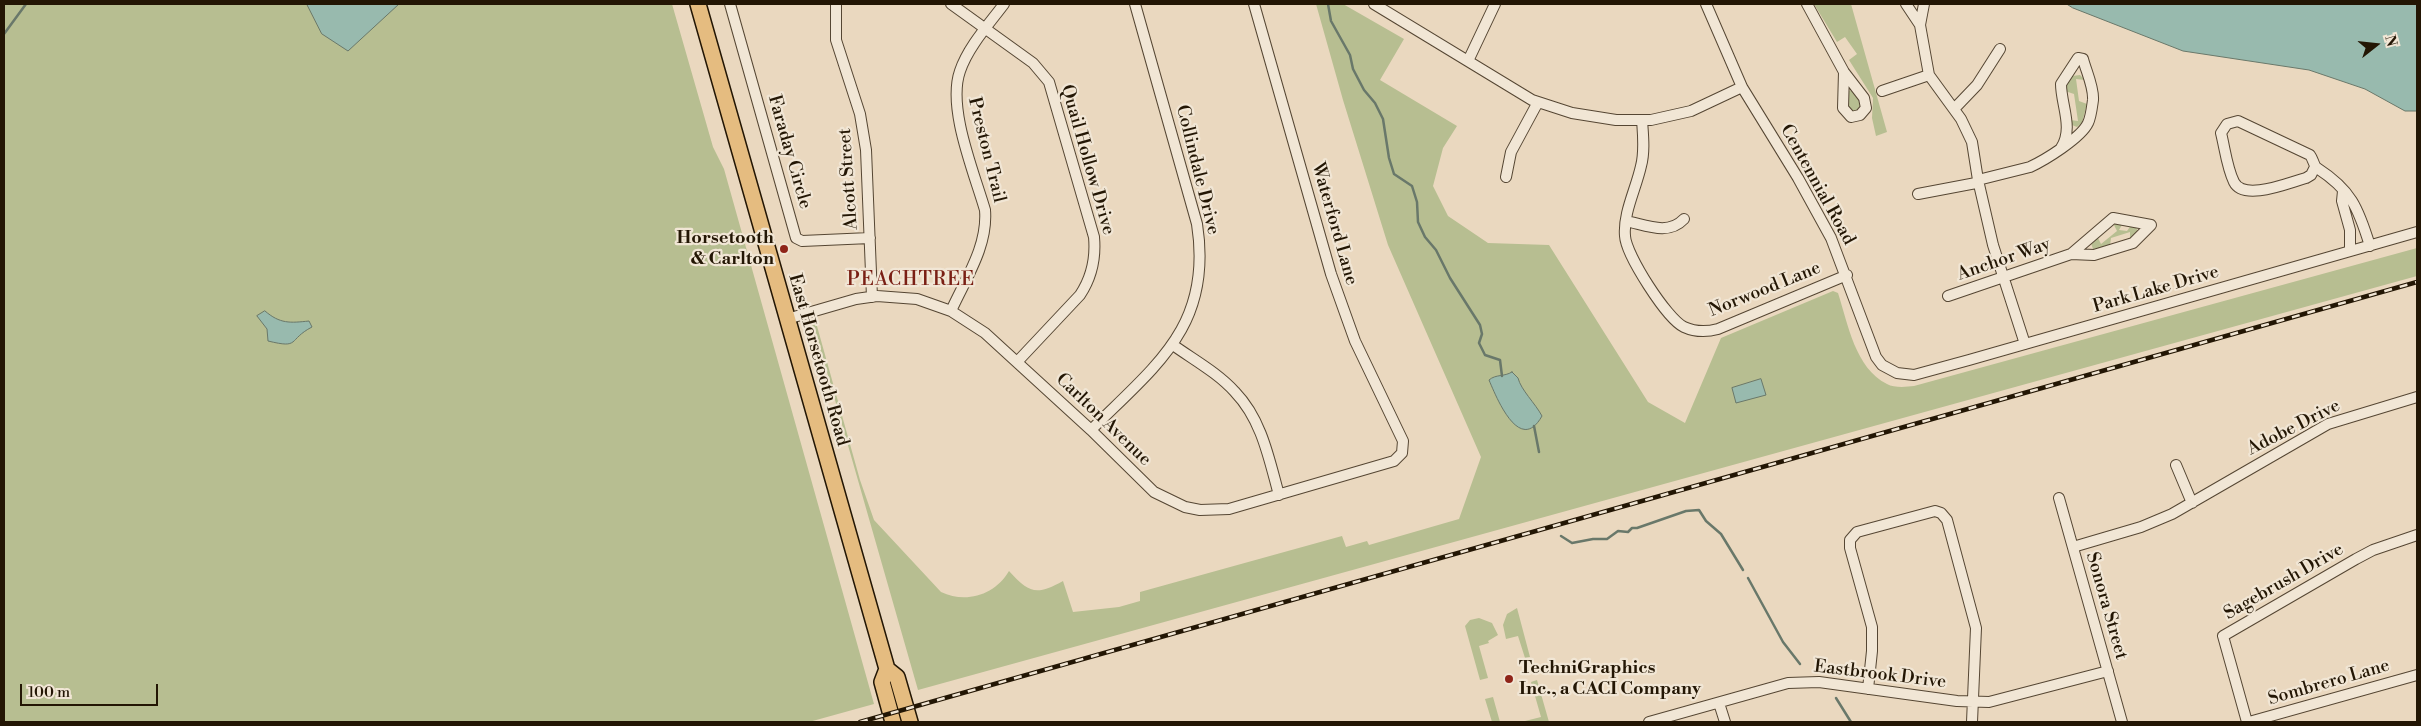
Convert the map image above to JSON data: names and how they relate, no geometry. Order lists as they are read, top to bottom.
{
  "streets": {
    "main road": ["East Horsetooth Road"],
    "street": [
      "Preston Trail",
      "Faraday Circle",
      "Quail Hollow Drive",
      "Collindale Drive",
      "Alcott Street",
      "Centennial Road",
      "Waterford Lane",
      "Anchor Way",
      "Norwood Lane",
      "Park Lake Drive",
      "Carlton Avenue",
      "Adobe Drive",
      "Sagebrush Drive",
      "Sonora Street",
      "Eastbrook Drive",
      "Sombrero Lane"
    ]
  },
  "crossings": [
    ["Preston Trail", "Quail Hollow Drive"],
    ["Preston Trail", "Carlton Avenue"],
    ["Faraday Circle", "Alcott Street"],
    ["Quail Hollow Drive", "Carlton Avenue"],
    ["Collindale Drive", "Carlton Avenue"],
    ["Alcott Street", "Carlton Avenue"],
    ["Centennial Road", "Norwood Lane"],
    ["Centennial Road", "Park Lake Drive"],
    ["Waterford Lane", "Carlton Avenue"],
    ["East Horsetooth Road", "Carlton Avenue"],
    ["Adobe Drive", "Sonora Street"],
    ["Sagebrush Drive", "Sombrero Lane"],
    ["Sonora Street", "Eastbrook Drive"]
  ],
  "districts": ["PEACHTREE"],
  "places": ["Horsetooth & Carlton", "TechniGraphics Inc., a CACI Company"],
  "scale_bar": "100 m",
  "north": "right"
}
